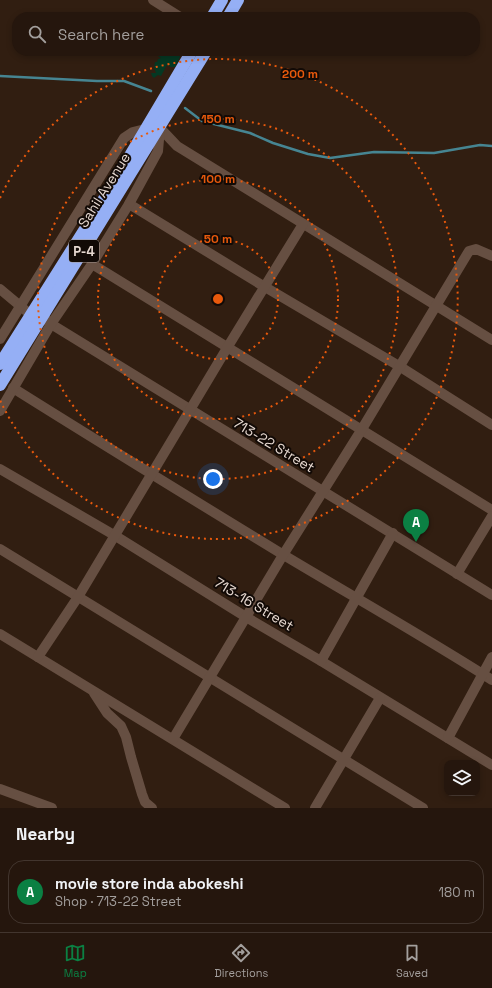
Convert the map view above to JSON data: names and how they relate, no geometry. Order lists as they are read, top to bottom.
{
  "streets": {
    "highway": ["Sahil Avenue", "P-4"],
    "street": ["713-22 Street", "713-16 Street"]
  },
  "crossings": [
    ["Sahil Avenue", "713-22 Street"]
  ],
  "page": {
    "search": "Search here",
    "pins": "A",
    "heading": "Nearby",
    "list": [
      {
        "mark": "A",
        "name": "movie store inda abokeshi",
        "note": "Shop · 713-22 Street",
        "value": "180 m"
      }
    ],
    "nav": ["Map", "Directions", "Saved"]
  },
  "rings": [
    "200 m",
    "150 m",
    "100 m",
    "50 m"
  ]
}
